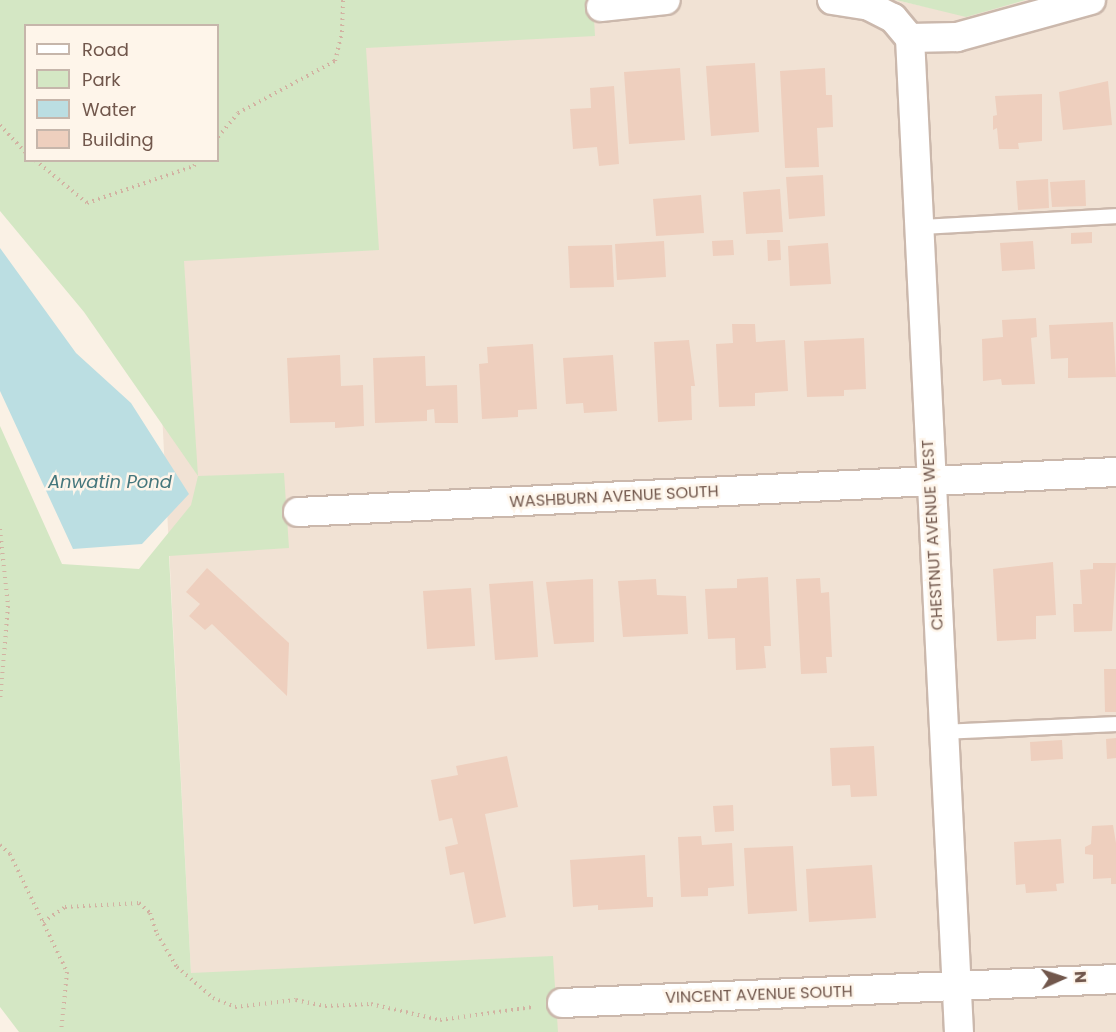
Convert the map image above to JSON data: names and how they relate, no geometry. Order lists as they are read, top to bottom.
{
  "streets": {
    "street": ["WASHBURN AVENUE SOUTH", "CHESTNUT AVENUE WEST", "VINCENT AVENUE SOUTH"]
  },
  "crossings": [
    ["WASHBURN AVENUE SOUTH", "CHESTNUT AVENUE WEST"],
    ["CHESTNUT AVENUE WEST", "VINCENT AVENUE SOUTH"]
  ],
  "water": ["Anwatin Pond"],
  "legend": [
    "Road",
    "Park",
    "Water",
    "Building"
  ],
  "north": "right"
}
